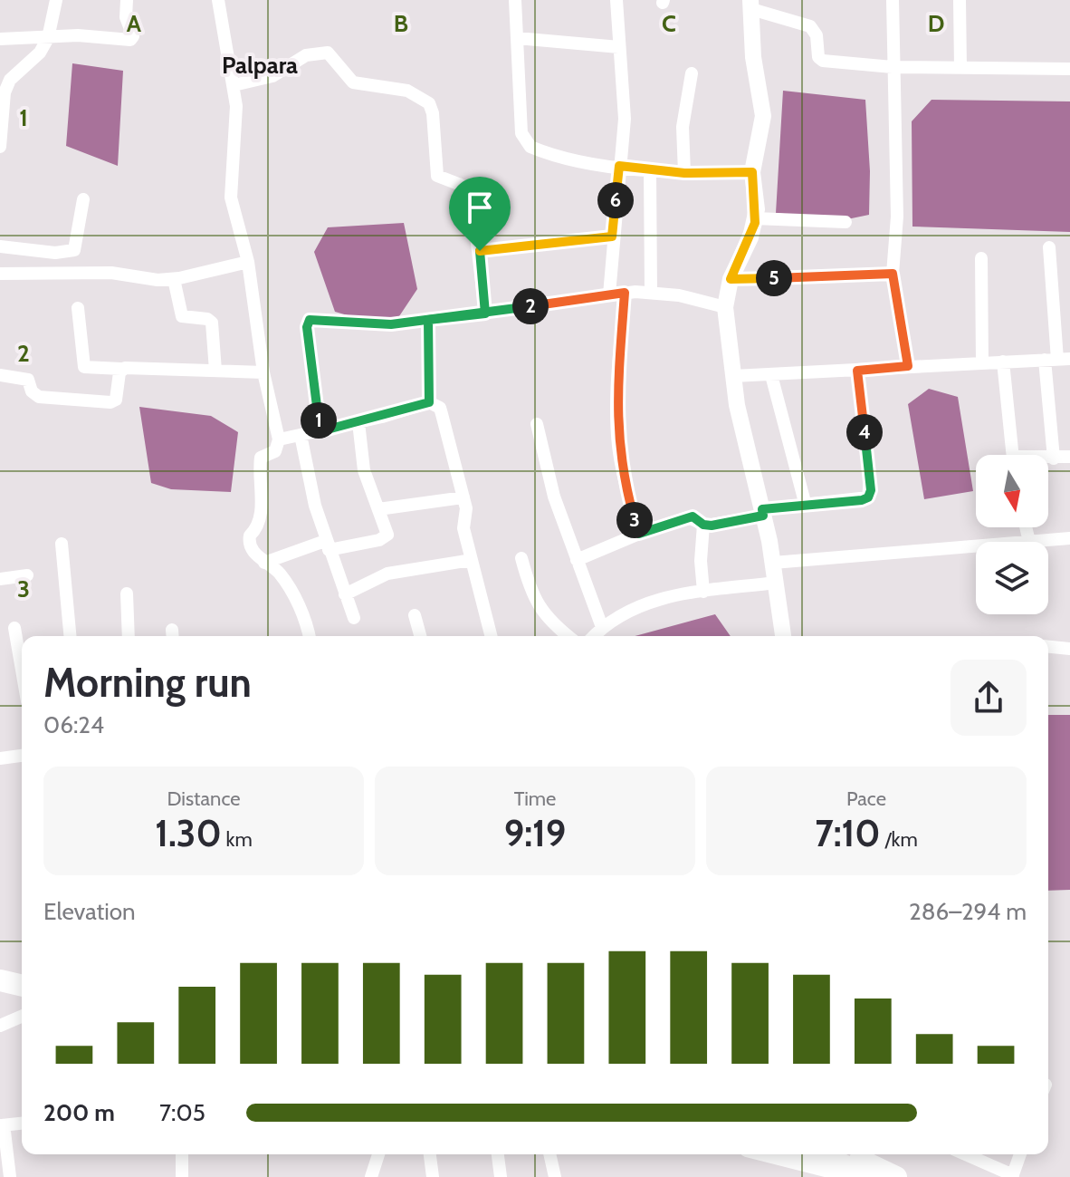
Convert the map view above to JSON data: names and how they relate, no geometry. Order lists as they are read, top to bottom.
{
  "districts": ["Palpara"],
  "north": "bottom",
  "page": {
    "pins": [
      "6",
      "5",
      "2",
      "1",
      "4",
      "3"
    ],
    "heading": ["Morning run", "06:24"],
    "stats": [
      ["Distance", "1.30 km"],
      ["Time", "9:19"],
      ["Pace", "7:10 /km"]
    ],
    "chart": ["Elevation", "286–294 m"],
    "list": [
      {
        "name": "200 m",
        "note": "7:05"
      }
    ]
  },
  "grid": {
    "columns": [
      "A",
      "B",
      "C",
      "D"
    ],
    "rows": ["1", "2", "3"]
  }
}
